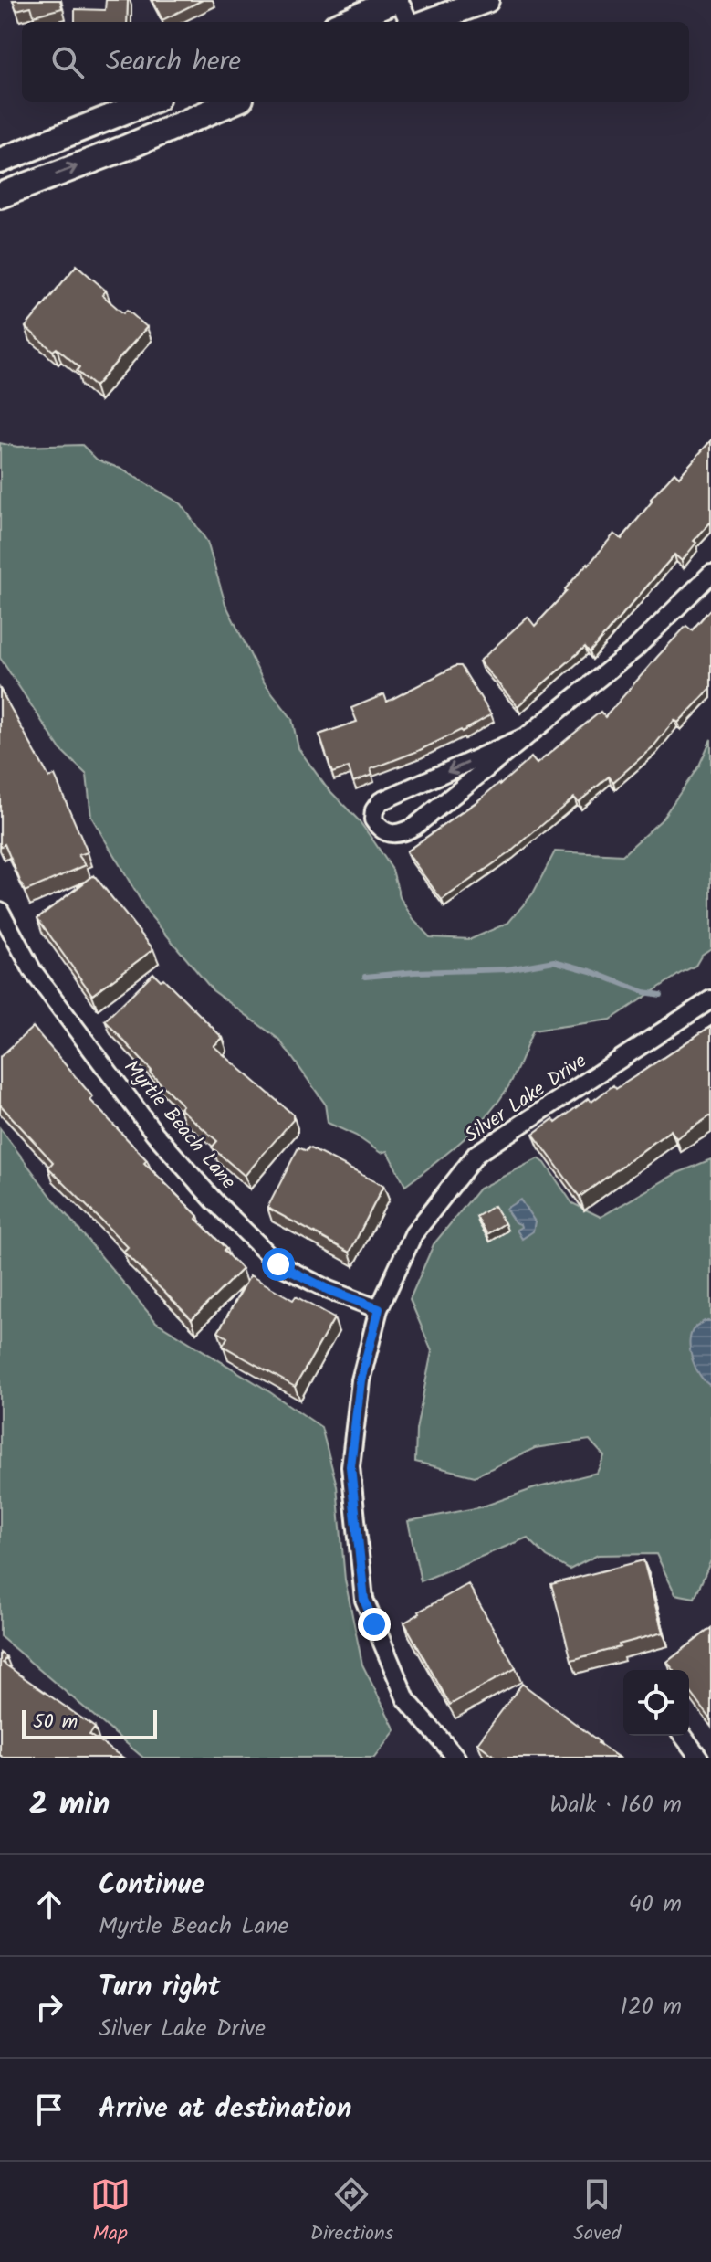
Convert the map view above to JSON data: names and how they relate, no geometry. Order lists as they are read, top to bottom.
{
  "streets": {
    "street": ["Silver Lake Drive", "Myrtle Beach Lane"]
  },
  "crossings": [
    ["Silver Lake Drive", "Myrtle Beach Lane"]
  ],
  "scale_bar": "50 m",
  "page": {
    "search": "Search here",
    "scale": "50 m",
    "heading": ["2 min", "Walk · 160 m"],
    "list": [
      ["Continue", "Myrtle Beach Lane", "40 m"],
      ["Turn right", "Silver Lake Drive", "120 m"],
      "Arrive at destination"
    ],
    "nav": ["Map", "Directions", "Saved"]
  }
}
